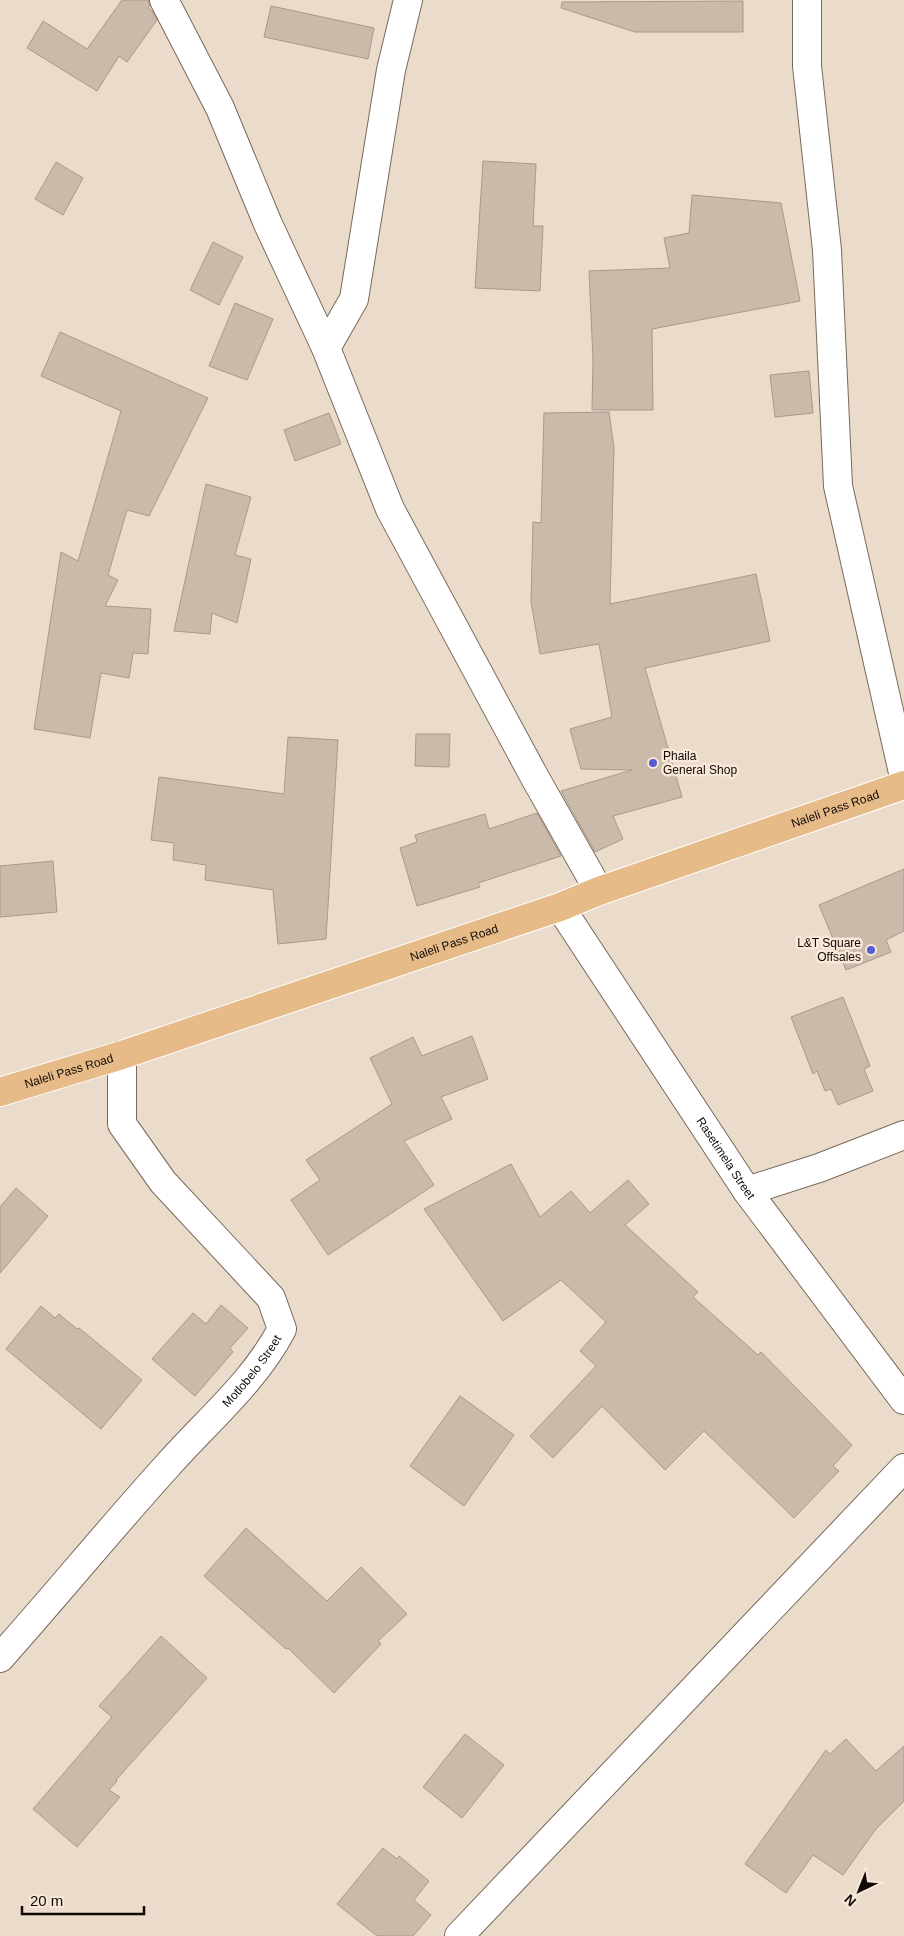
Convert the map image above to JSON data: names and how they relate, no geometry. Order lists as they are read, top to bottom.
{
  "streets": {
    "main road": ["Naleli Pass Road"],
    "street": ["Rasetimela Street", "Motlobelo Street"]
  },
  "crossings": [
    ["Naleli Pass Road", "Rasetimela Street"],
    ["Naleli Pass Road", "Motlobelo Street"]
  ],
  "places": ["Phaila General Shop", "L&T Square Offsales"],
  "scale_bar": "20 m",
  "north": "bottom left"
}
